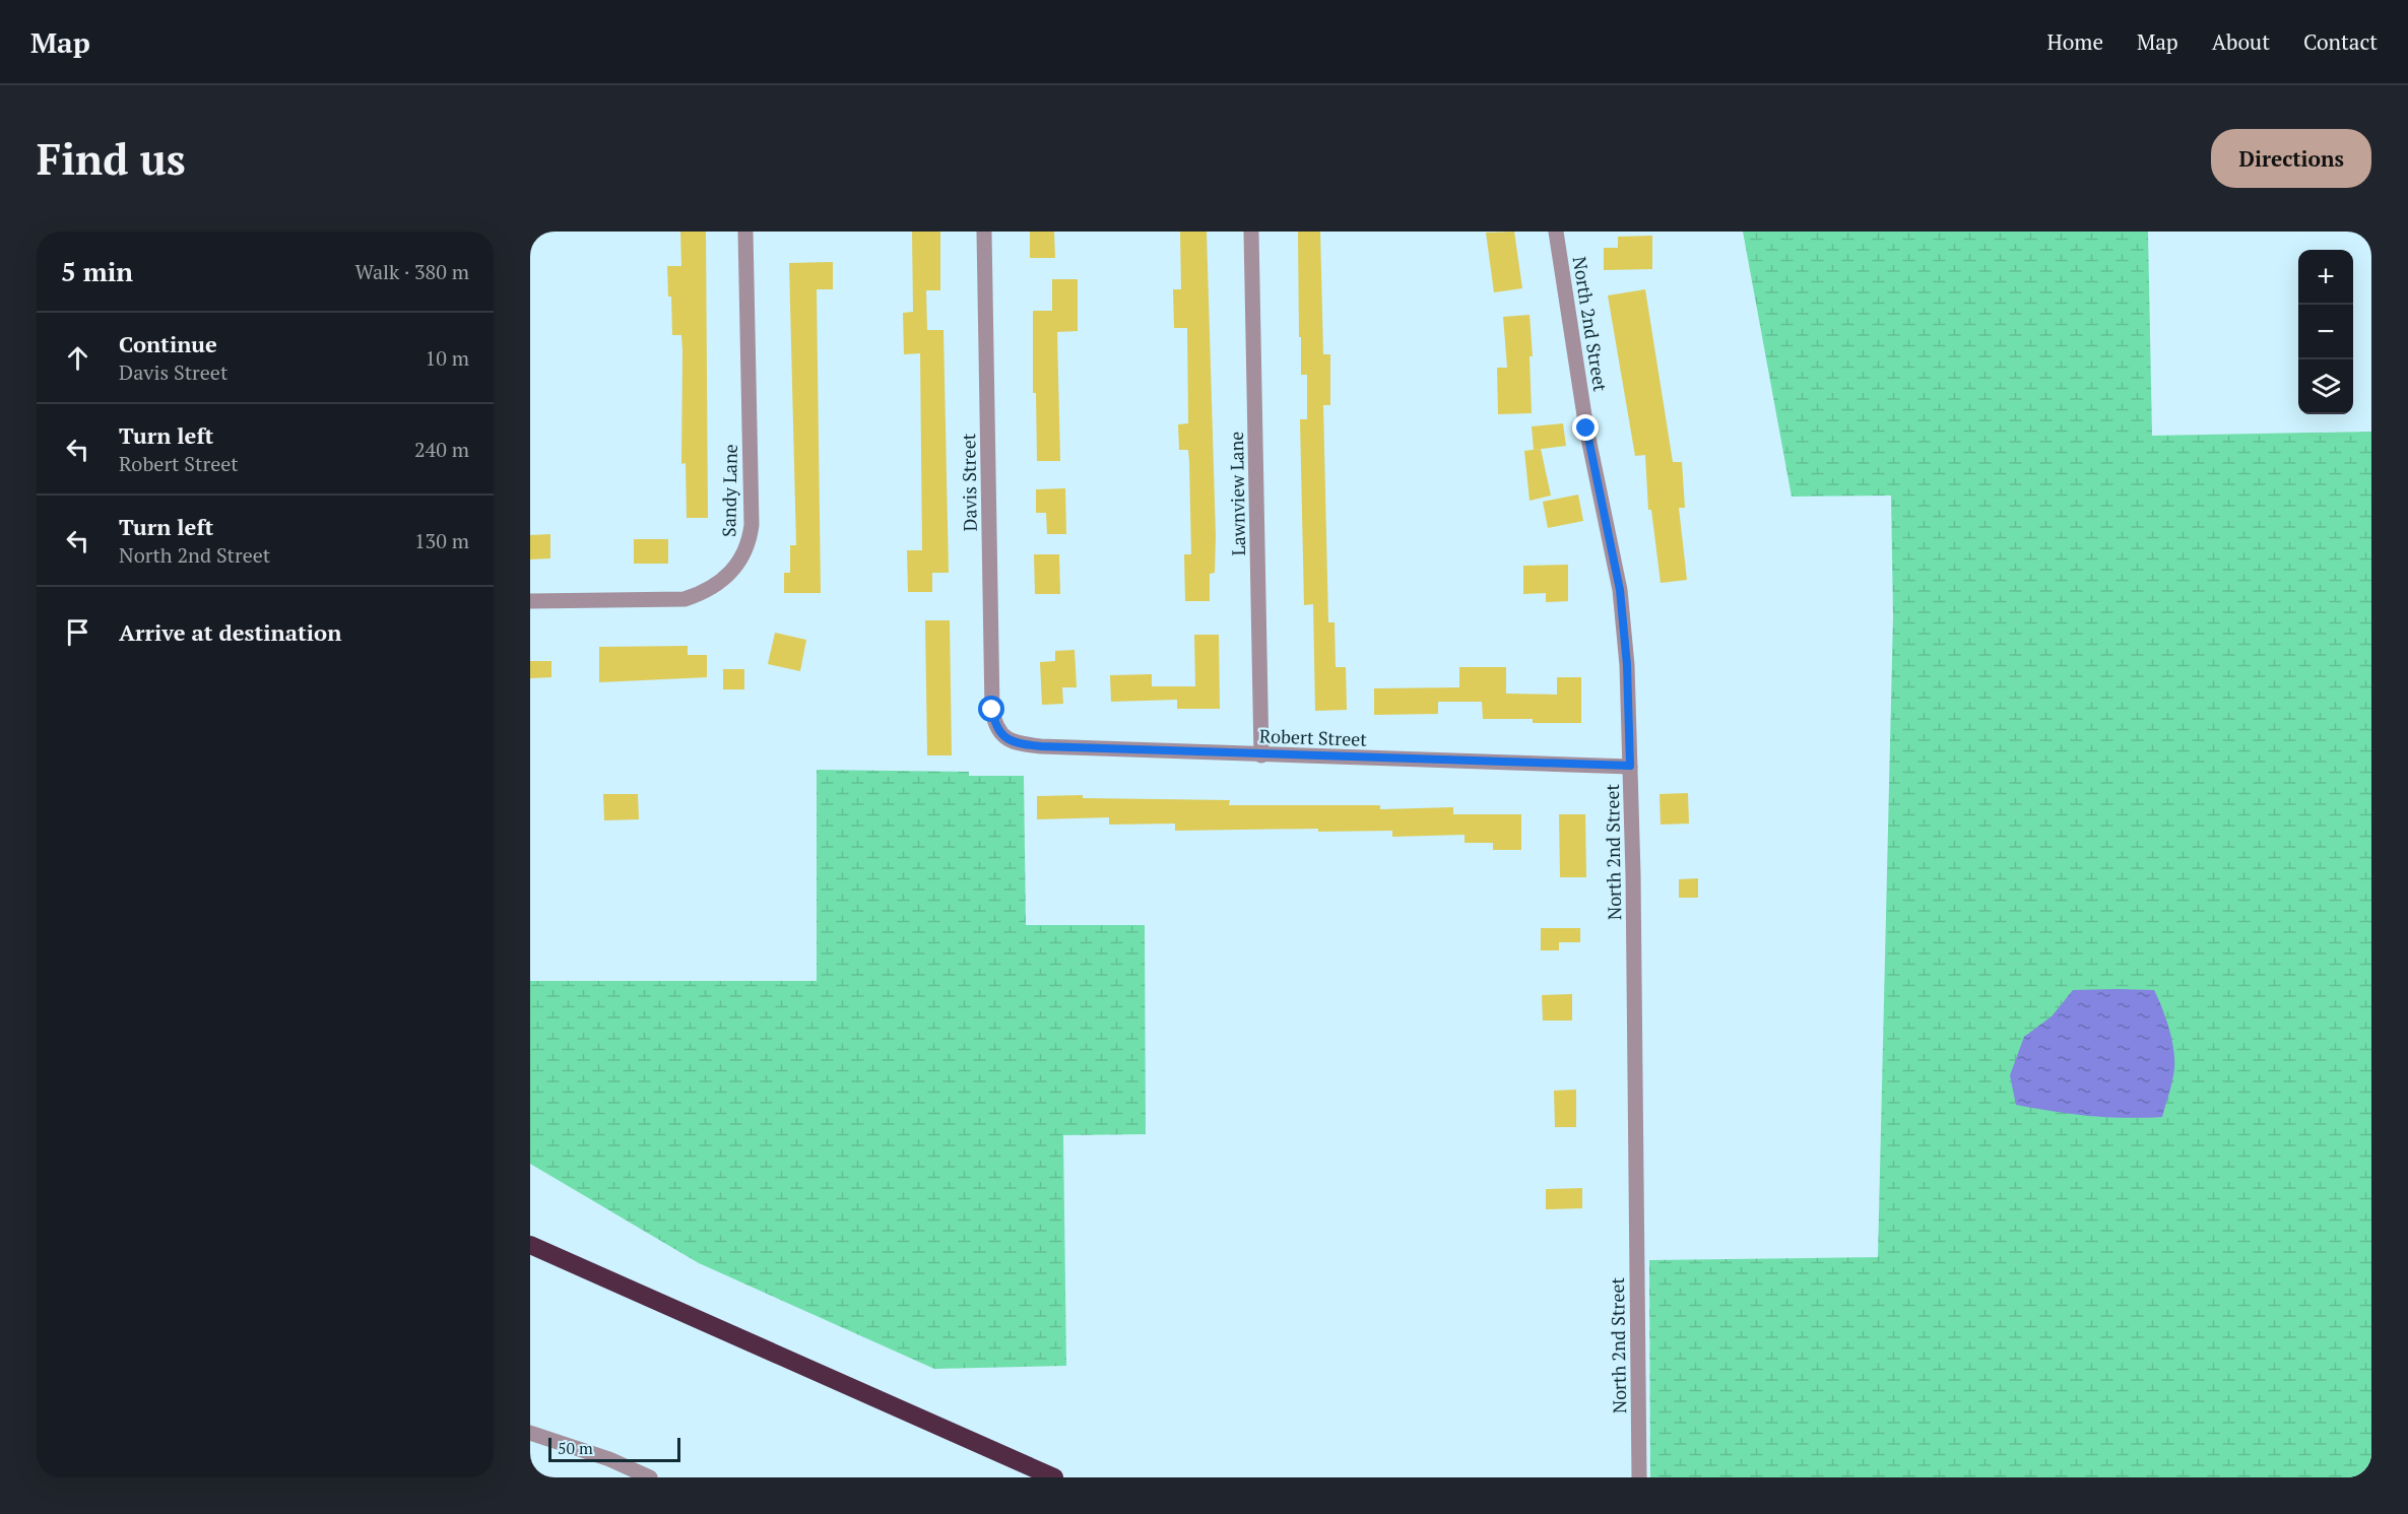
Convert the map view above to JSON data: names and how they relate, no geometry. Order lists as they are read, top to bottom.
{
  "streets": {
    "street": [
      "North 2nd Street",
      "Davis Street",
      "Sandy Lane",
      "Lawnview Lane",
      "Robert Street"
    ]
  },
  "crossings": [
    ["North 2nd Street", "Robert Street"],
    ["Davis Street", "Robert Street"],
    ["Lawnview Lane", "Robert Street"]
  ],
  "scale_bar": "50 m",
  "page": {
    "header": "Map",
    "nav": [
      "Home",
      "Map",
      "About",
      "Contact"
    ],
    "buttons": "Directions",
    "title": "Find us",
    "heading": ["5 min", "Walk · 380 m"],
    "map_buttons": ["+", "−"],
    "list": [
      ["Continue", "Davis Street", "10 m"],
      ["Turn left", "Robert Street", "240 m"],
      ["Turn left", "North 2nd Street", "130 m"],
      "Arrive at destination"
    ],
    "scale": "50 m"
  }
}
